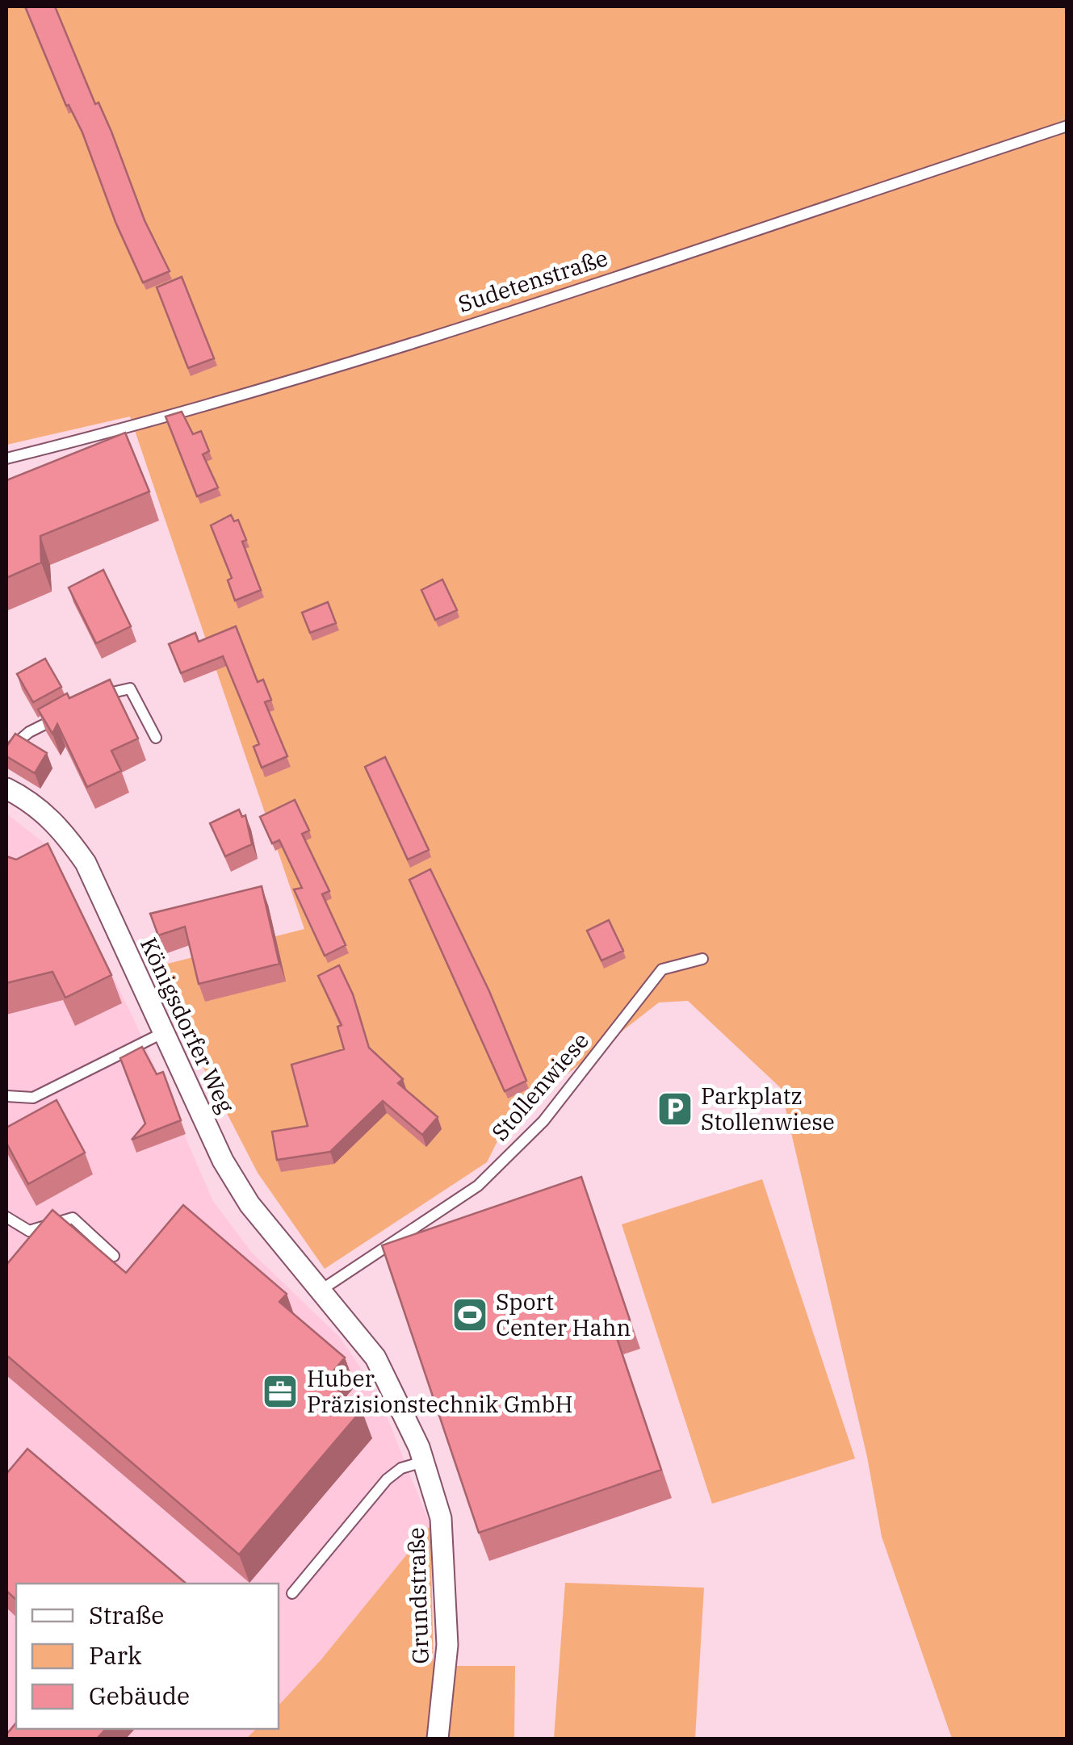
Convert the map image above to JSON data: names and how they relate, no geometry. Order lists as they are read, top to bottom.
{
  "streets": {
    "street": ["Königsdorfer Weg", "Grundstraße"],
    "lane": ["Sudetenstraße", "Stollenwiese"]
  },
  "crossings": [
    ["Königsdorfer Weg", "Stollenwiese"],
    ["Königsdorfer Weg", "Grundstraße"],
    ["Stollenwiese", "Grundstraße"]
  ],
  "places": {
    "parking": ["Parkplatz Stollenwiese"],
    "sports": ["Sport Center Hahn"],
    "office": ["Huber Präzisionstechnik GmbH"]
  },
  "legend": ["Straße", "Park", "Gebäude"]
}
